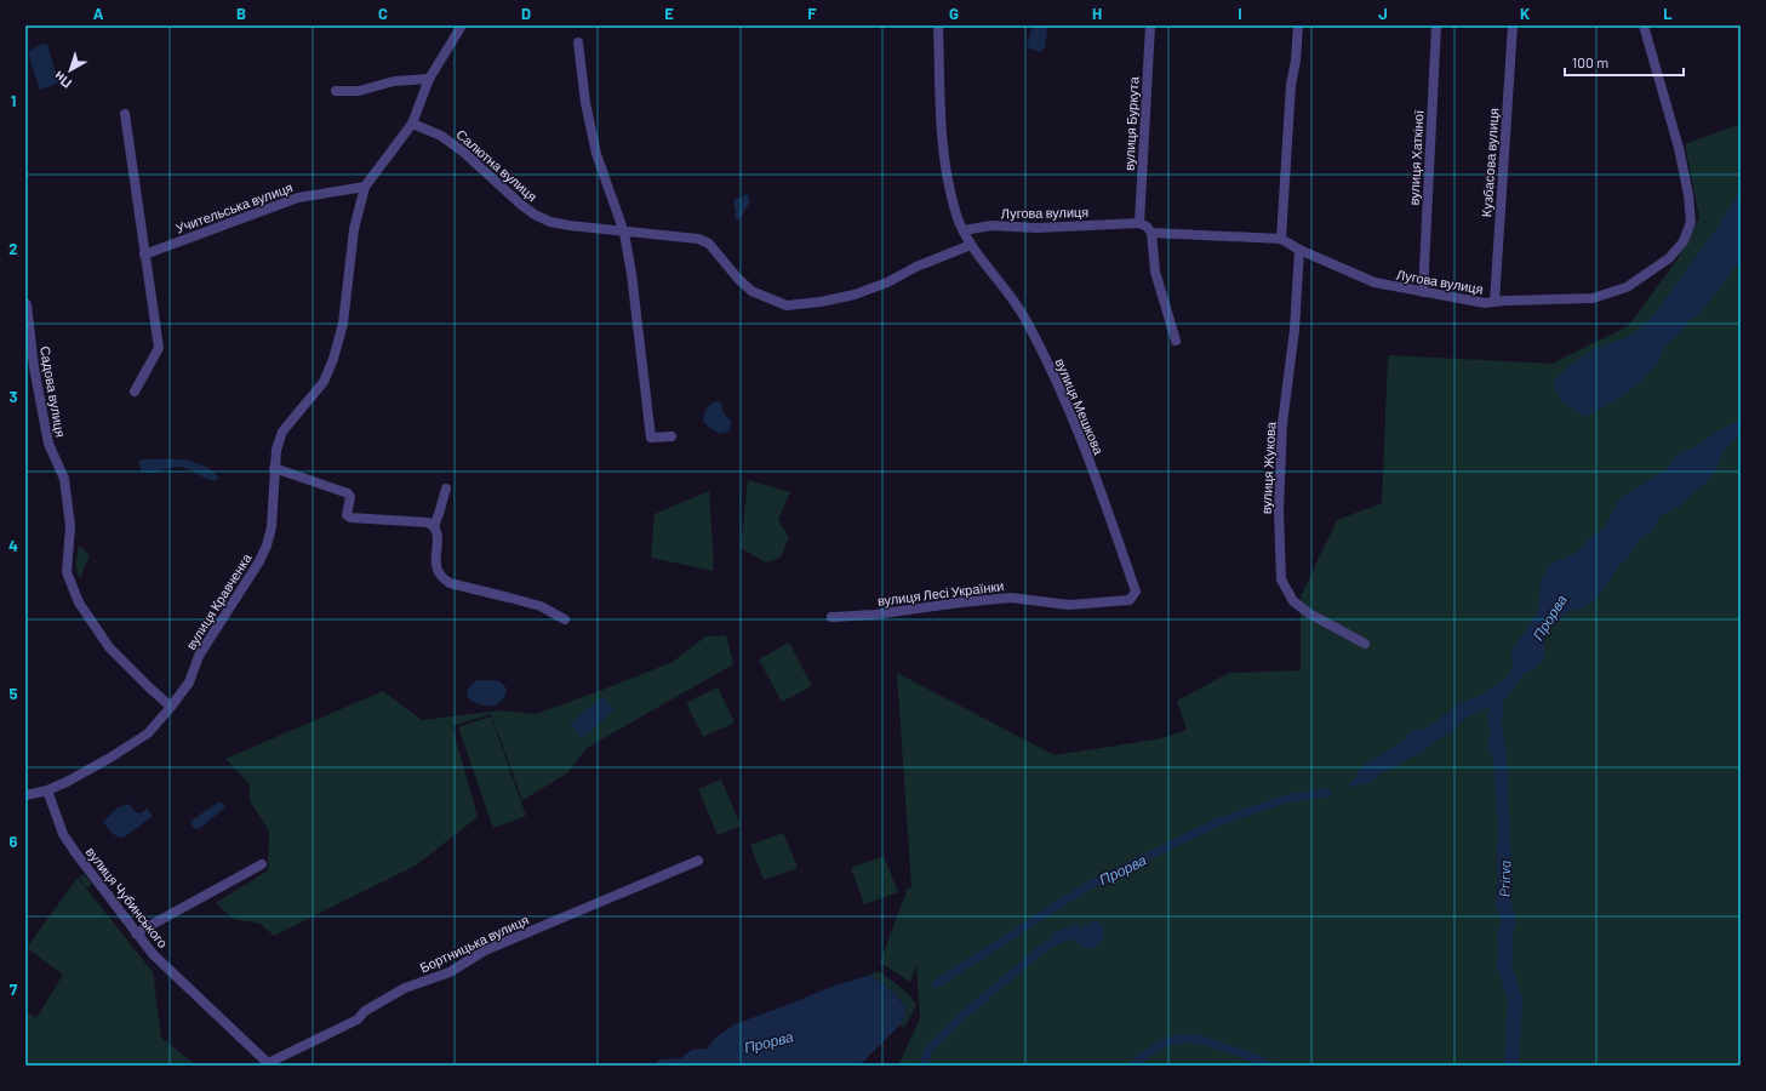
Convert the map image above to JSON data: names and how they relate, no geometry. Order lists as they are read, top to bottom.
{
  "streets": {
    "street": [
      "вулиця Буркута",
      "вулиця Хаткіної",
      "Кузбасова вулиця",
      "Салютна вулиця",
      "Учительська вулиця",
      "Лугова вулиця",
      "Садова вулиця",
      "вулиця Мешкова",
      "вулиця Жукова",
      "вулиця Лесі Українки",
      "вулиця Кравченка",
      "вулиця Чубинського",
      "Бортницька вулиця"
    ]
  },
  "crossings": [
    ["вулиця Буркута", "Лугова вулиця"],
    ["вулиця Хаткіної", "Лугова вулиця"],
    ["Кузбасова вулиця", "Лугова вулиця"],
    ["Салютна вулиця", "вулиця Мешкова"],
    ["Салютна вулиця", "вулиця Кравченка"],
    ["Учительська вулиця", "вулиця Кравченка"],
    ["Лугова вулиця", "вулиця Мешкова"],
    ["Лугова вулиця", "вулиця Жукова"],
    ["Садова вулиця", "вулиця Кравченка"],
    ["вулиця Мешкова", "вулиця Лесі Українки"],
    ["вулиця Кравченка", "вулиця Чубинського"],
    ["вулиця Чубинського", "Бортницька вулиця"]
  ],
  "water": ["Прорва", "Prirva"],
  "scale_bar": "100 m",
  "north": "bottom left",
  "grid": {
    "columns": [
      "A",
      "B",
      "C",
      "D",
      "E",
      "F",
      "G",
      "H",
      "I",
      "J",
      "K",
      "L"
    ],
    "rows": [
      "1",
      "2",
      "3",
      "4",
      "5",
      "6",
      "7"
    ]
  }
}
